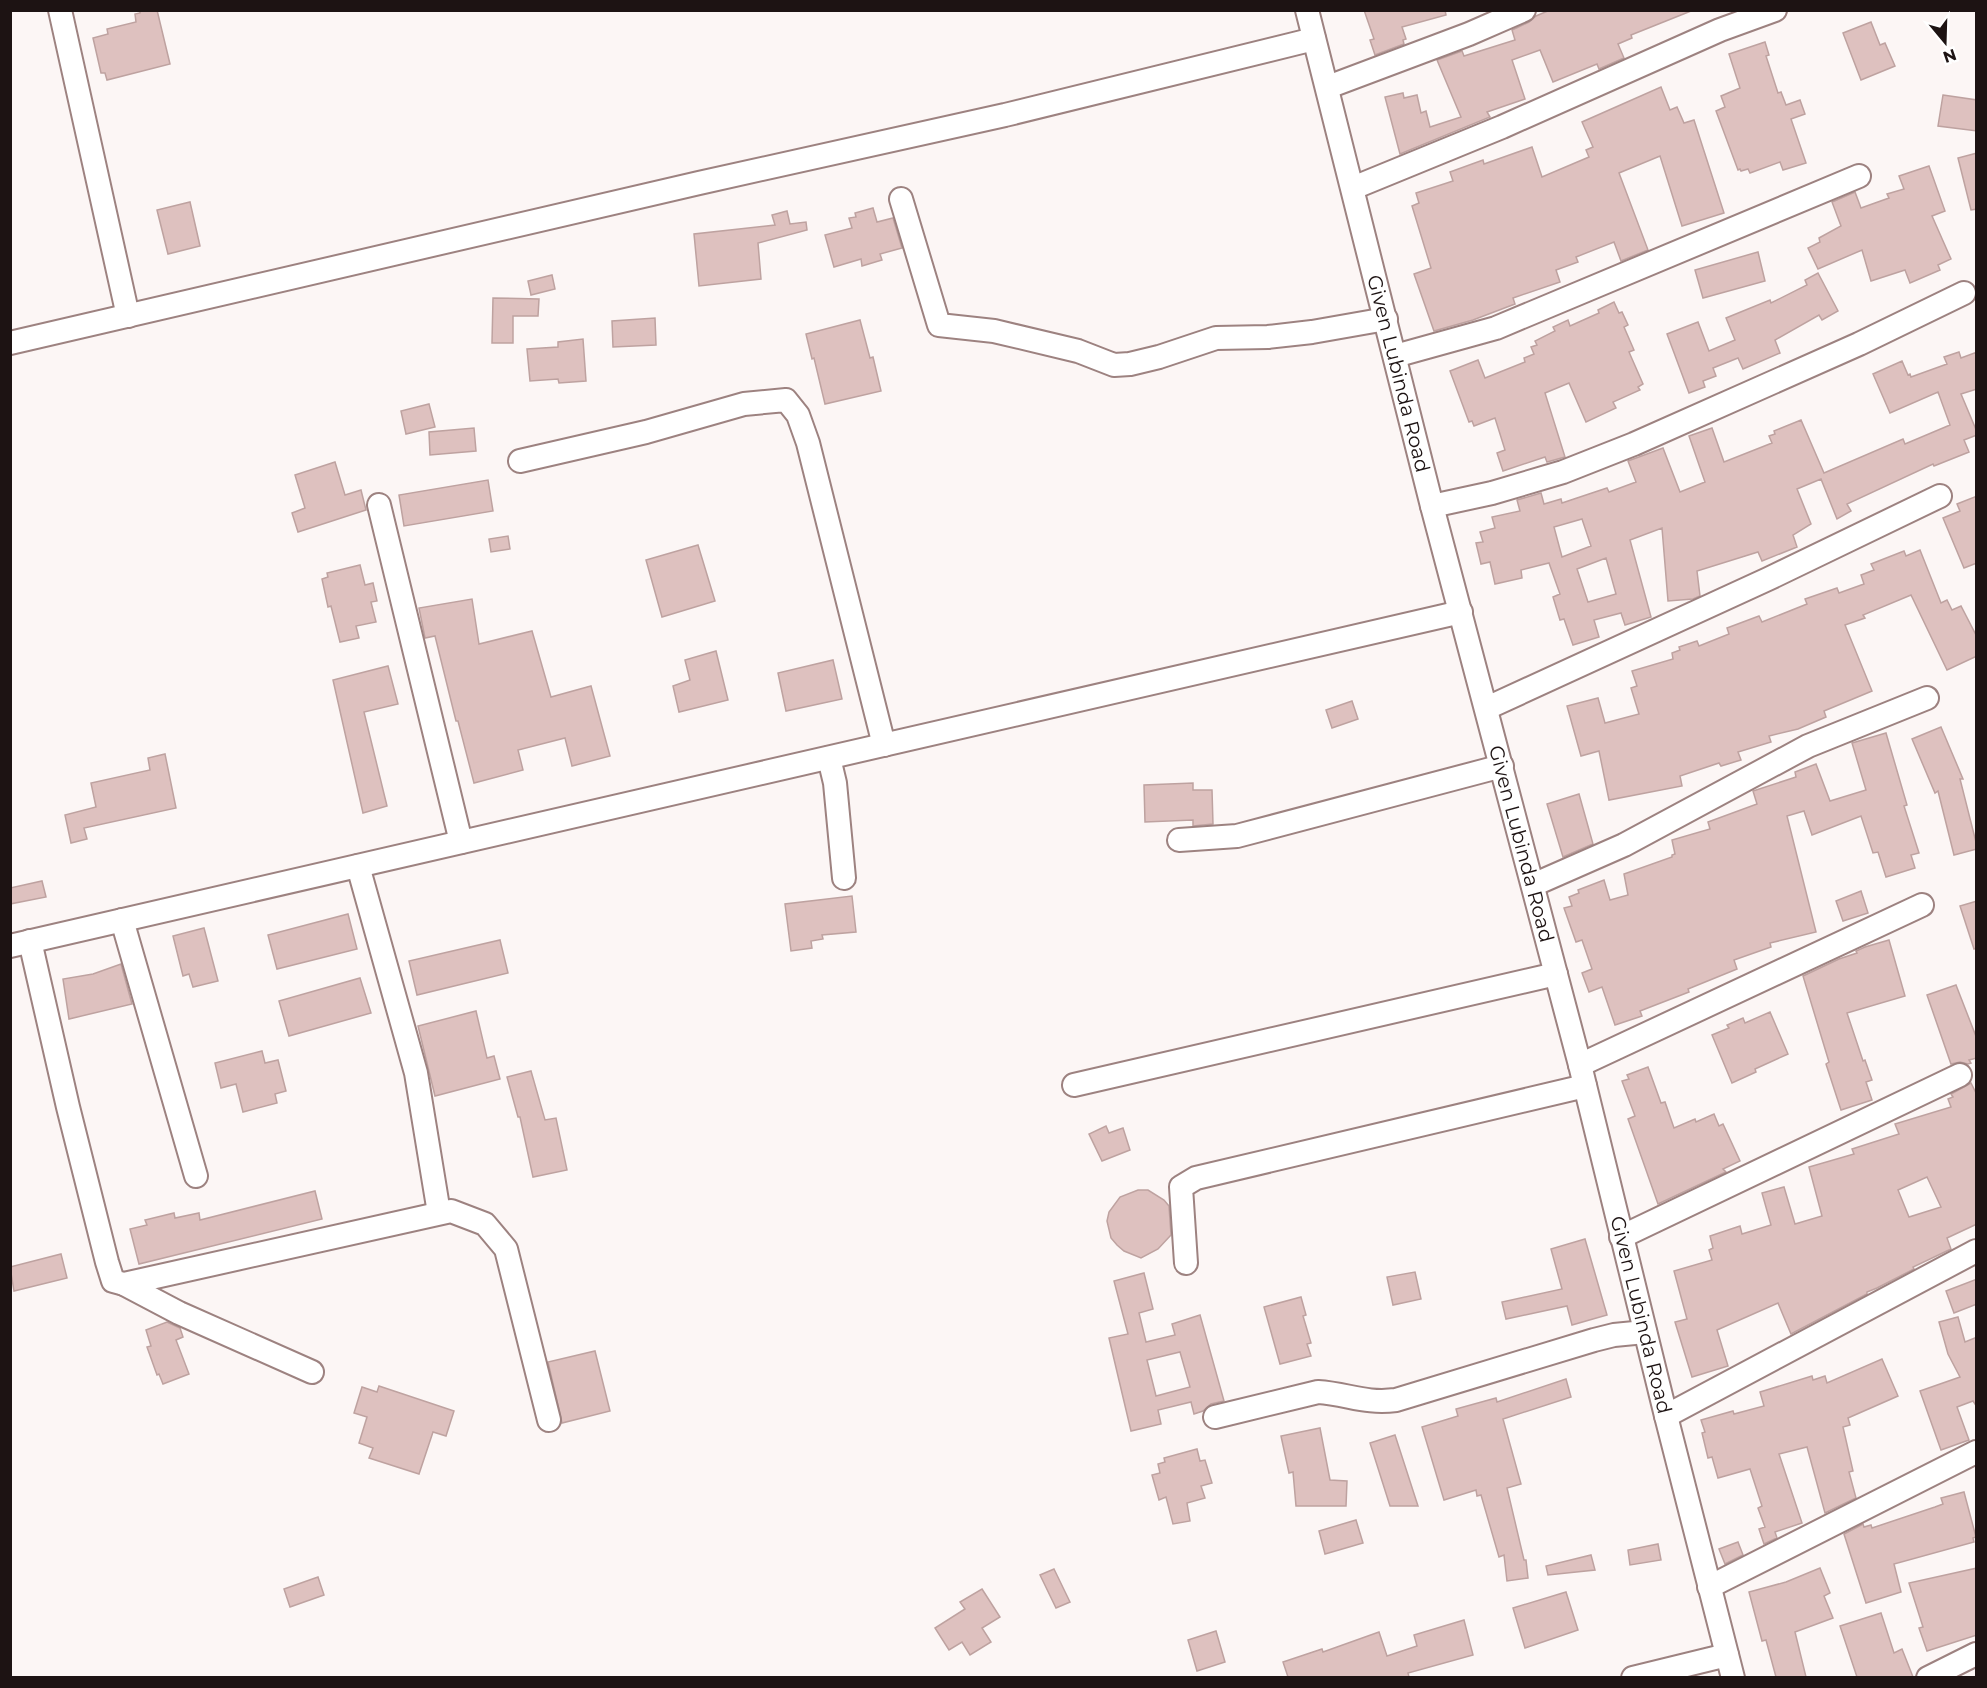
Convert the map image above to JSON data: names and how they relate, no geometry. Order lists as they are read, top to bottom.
{
  "streets": {
    "street": ["Given Lubinda Road"]
  },
  "north": "bottom"
}
